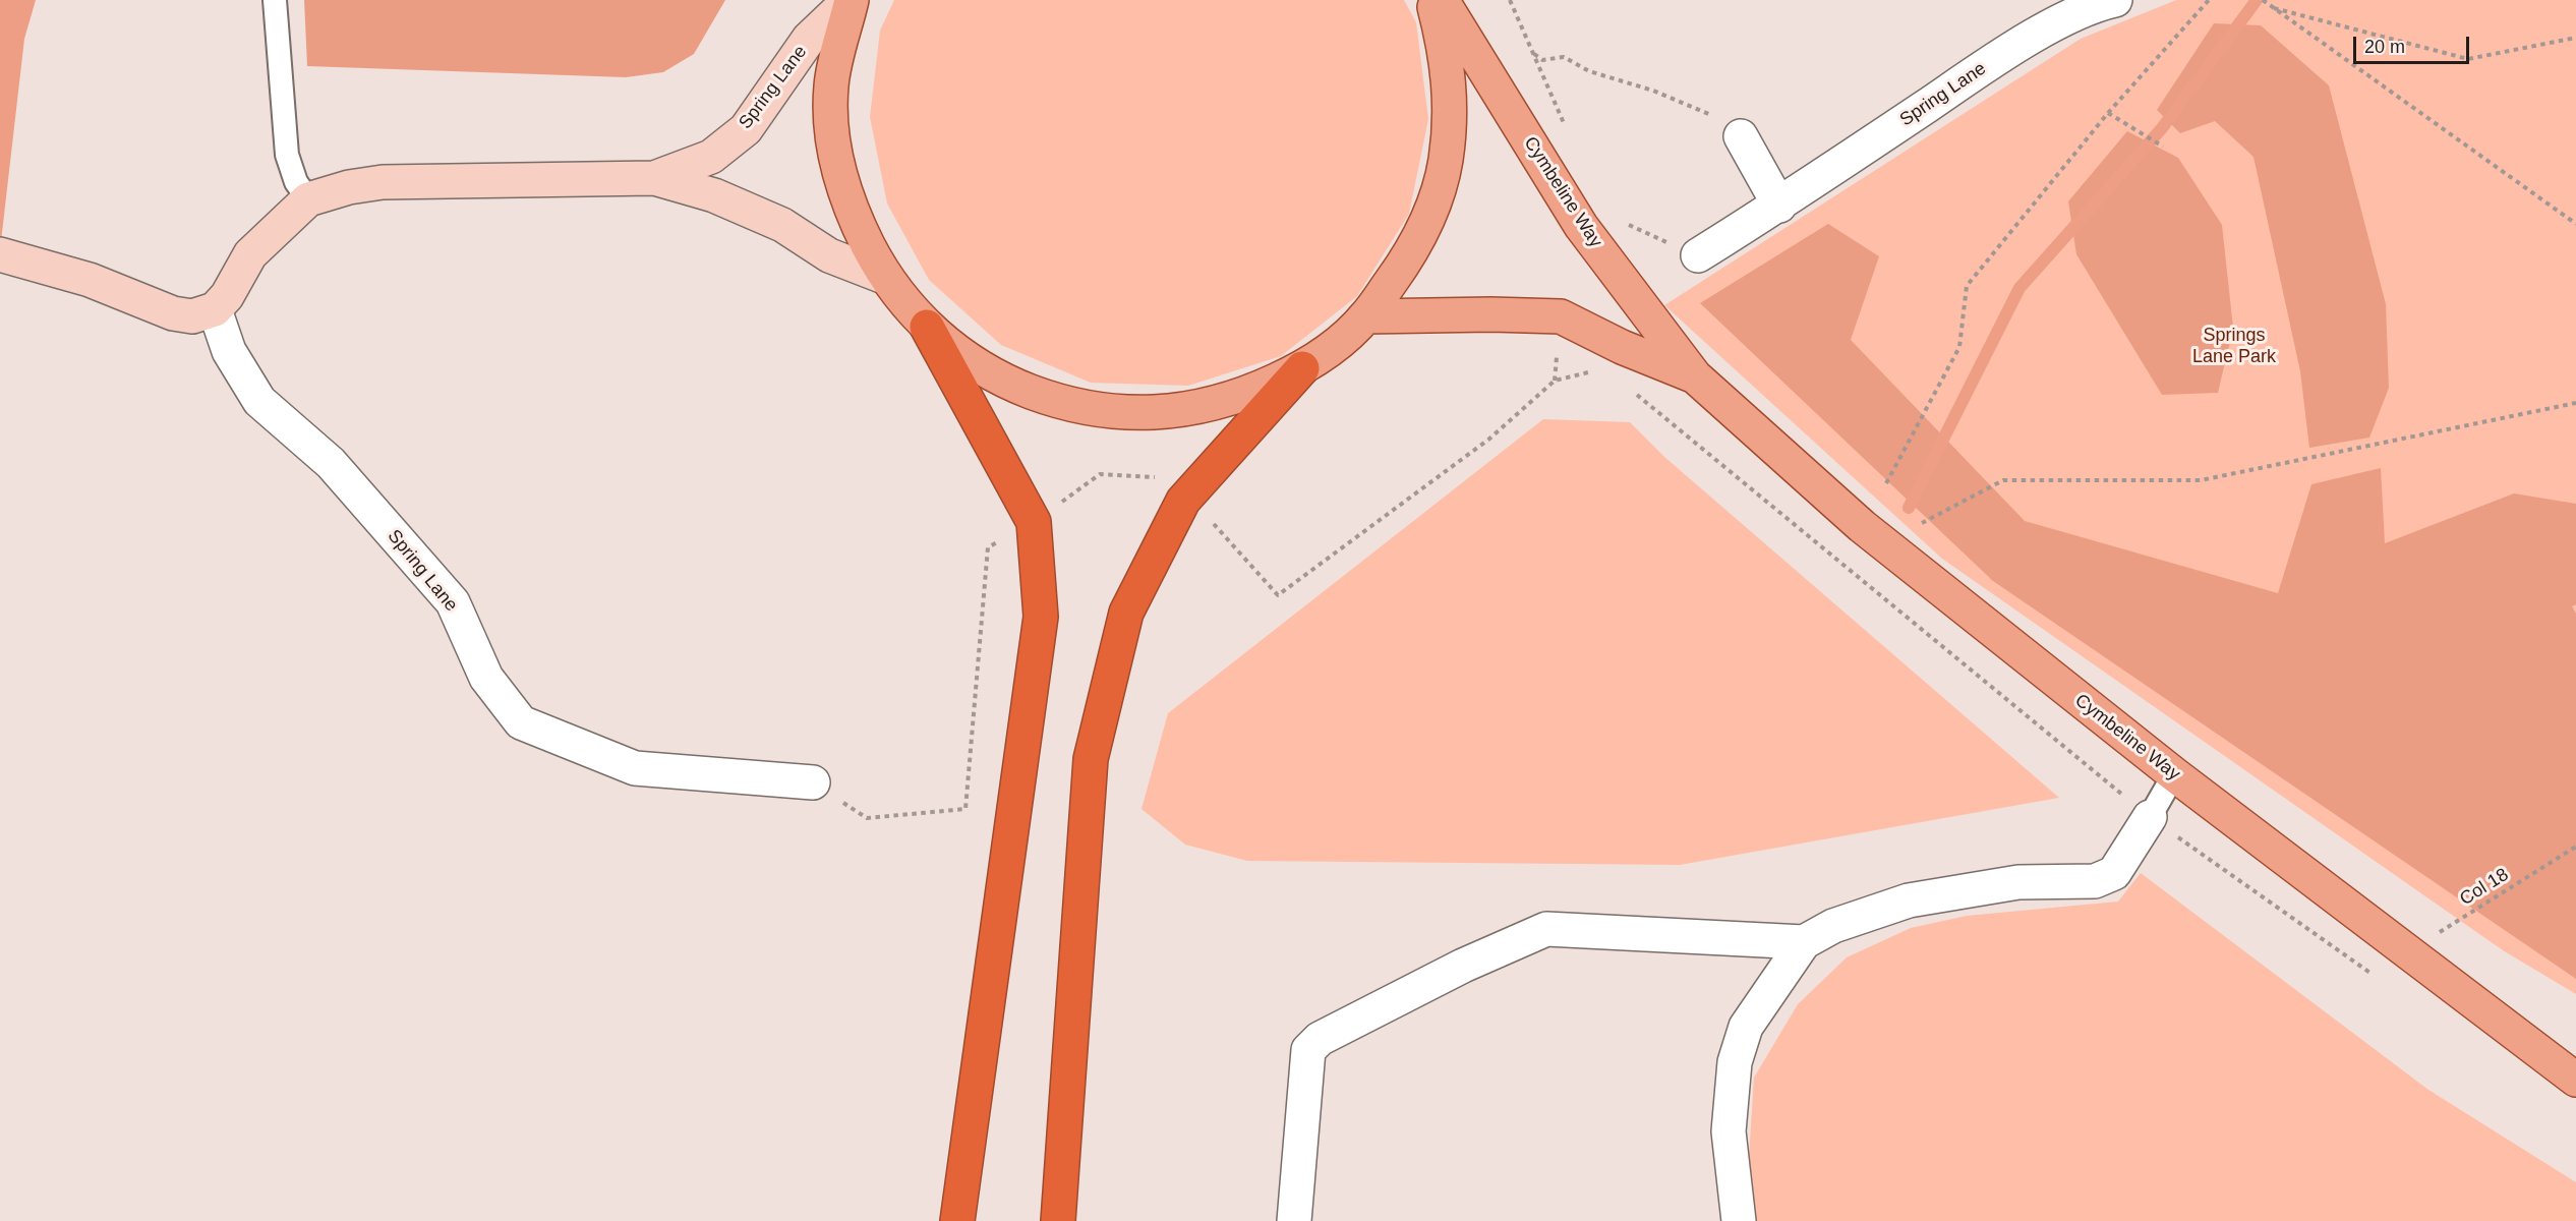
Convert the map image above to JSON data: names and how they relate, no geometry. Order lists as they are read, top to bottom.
{
  "streets": {
    "main road": ["Cymbeline Way"],
    "street": ["Spring Lane"],
    "path": ["Col 18"]
  },
  "crossings": [
    ["Cymbeline Way", "Col 18"]
  ],
  "parks": ["Springs Lane Park"],
  "scale_bar": "20 m"
}
